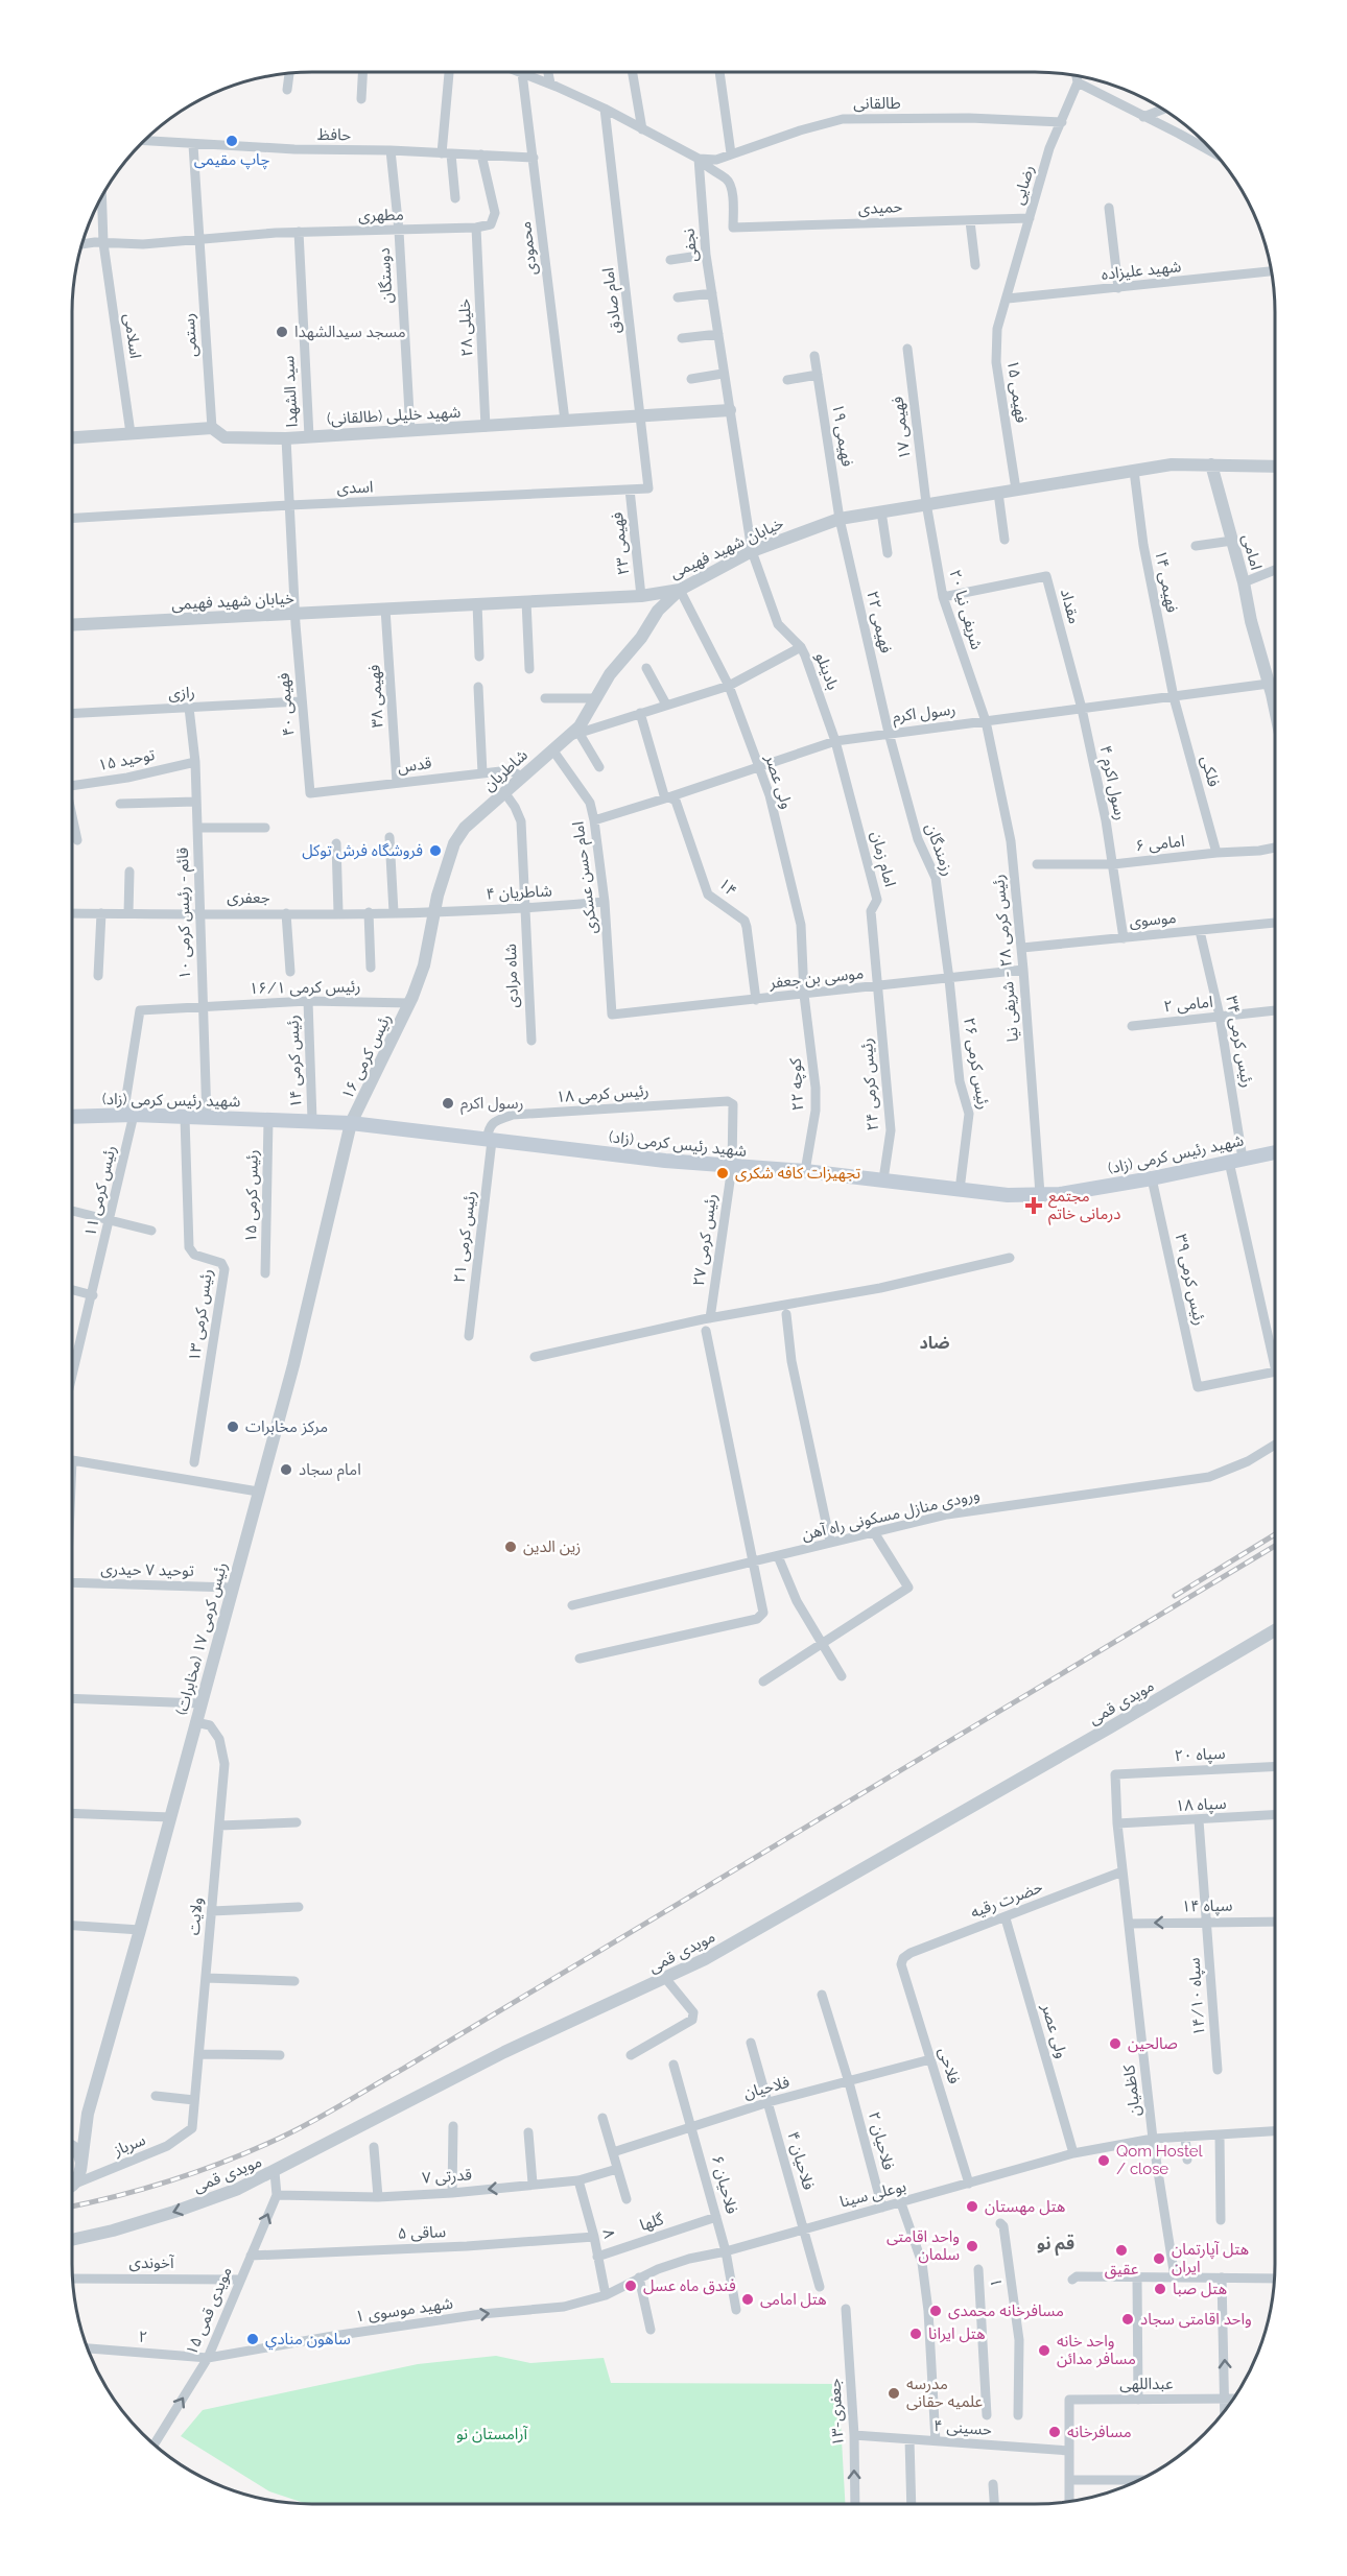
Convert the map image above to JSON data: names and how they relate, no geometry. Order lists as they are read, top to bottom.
{
  "streets": {
    "main road": ["شهید رئیس کرمی (زاد)"],
    "street": [
      "طالقانی",
      "حافظ",
      "رضایی",
      "حمیدی",
      "مطهری",
      "نجفی",
      "محمودی",
      "شهید علیزاده",
      "دوستگان",
      "امام صادق",
      "خلیلی ۲۸",
      "رستمی",
      "اسلامی",
      "سید الشهدا",
      "فهیمی ۱۵",
      "شهید خلیلی (طالقانی)",
      "فهیمی ۱۷",
      "فهیمی ۱۹",
      "اسدی",
      "فهیمی ۲۳",
      "خیابان شهید فهیمی",
      "امامی",
      "فهیمی ۱۴",
      "مقداد",
      "۲۰ شریفی نیا",
      "فهیمی ۲۲",
      "بادینلو",
      "رازی",
      "فهیمی ۳۸",
      "فهیمی ۴۰",
      "رسول اکرم",
      "توحید ۱۵",
      "قدس",
      "شاطریان",
      "فلکی",
      "ولی عصر",
      "رسول اکرم ۴",
      "امامی ۶",
      "رزمندگان",
      "امام زمان",
      "امام حسن عسکری",
      "۱۴",
      "شاطریان ۴",
      "جعفری",
      "قائم - رئیس کرمی ۱۰",
      "موسوی",
      "رئیس کرمی ۲۸ - شریفی نیا",
      "شاه مرادی",
      "موسی بن جعفر",
      "رئیس کرمی ۱۶/۱",
      "امامی ۲",
      "رئیس کرمی ۳۴",
      "رئیس کرمی ۱۶",
      "رئیس کرمی ۱۴",
      "رئیس کرمی ۲۶",
      "کوچه ۲۲",
      "رئیس کرمی ۲۴",
      "رئیس کرمی ۱۸",
      "رئیس کرمی ۱۱",
      "رئیس کرمی ۱۵",
      "رئیس کرمی ۲۱",
      "رئیس کرمی ۲۷",
      "رئیس کرمی ۳۹",
      "رئیس کرمی ۱۳",
      "ورودی منازل مسکونی راه آهن",
      "توحید ۷ حیدری",
      "رئیس کرمی ۱۷ (مخابرات)",
      "مویدی قمی",
      "سپاه ۲۰",
      "سپاه ۱۸",
      "حضرت رقیه",
      "سپاه ۱۴",
      "ولایت",
      "سپاه ۱۴/۱۰",
      "فلاحی",
      "فلاحیان",
      "کاظمیان",
      "فلاحیان ۲",
      "سرباز",
      "فلاحیان ۴",
      "قدرتی ۷",
      "فلاحیان ۶",
      "بوعلی سینا",
      "گلها",
      "ساقی ۵",
      "۸",
      "آخوندی",
      "۱",
      "شهید موسوی ۱",
      "مویدی قمی ۱۵",
      "۲",
      "عبداللهی",
      "جعفری-۱۳",
      "حسینی ۴"
    ]
  },
  "crossings": [
    ["طالقانی", "رضایی"],
    ["طالقانی", "حمیدی"],
    ["طالقانی", "نجفی"],
    ["حافظ", "محمودی"],
    ["حافظ", "دوستگان"],
    ["حافظ", "رستمی"],
    ["رضایی", "حمیدی"],
    ["رضایی", "شهید علیزاده"],
    ["رضایی", "فهیمی ۱۵"],
    ["حمیدی", "نجفی"],
    ["مطهری", "دوستگان"],
    ["مطهری", "خلیلی ۲۸"],
    ["مطهری", "رستمی"],
    ["مطهری", "اسلامی"],
    ["مطهری", "سید الشهدا"],
    ["نجفی", "شهید خلیلی (طالقانی)"],
    ["نجفی", "خیابان شهید فهیمی"],
    ["نجفی", "بادینلو"],
    ["محمودی", "شهید خلیلی (طالقانی)"],
    ["شهید علیزاده", "فهیمی ۱۵"],
    ["دوستگان", "شهید خلیلی (طالقانی)"],
    ["امام صادق", "شهید خلیلی (طالقانی)"],
    ["امام صادق", "اسدی"],
    ["خلیلی ۲۸", "شهید خلیلی (طالقانی)"],
    ["رستمی", "شهید خلیلی (طالقانی)"],
    ["اسلامی", "شهید خلیلی (طالقانی)"],
    ["سید الشهدا", "شهید خلیلی (طالقانی)"],
    ["فهیمی ۱۵", "خیابان شهید فهیمی"],
    ["شهید خلیلی (طالقانی)", "فهیمی ۴۰"],
    ["فهیمی ۱۷", "خیابان شهید فهیمی"],
    ["فهیمی ۱۷", "۲۰ شریفی نیا"],
    ["فهیمی ۱۹", "خیابان شهید فهیمی"],
    ["فهیمی ۱۹", "فهیمی ۲۲"],
    ["اسدی", "فهیمی ۲۳"],
    ["اسدی", "فهیمی ۴۰"],
    ["فهیمی ۲۳", "خیابان شهید فهیمی"],
    ["خیابان شهید فهیمی", "امامی"],
    ["خیابان شهید فهیمی", "فهیمی ۱۴"],
    ["خیابان شهید فهیمی", "۲۰ شریفی نیا"],
    ["خیابان شهید فهیمی", "فهیمی ۲۲"],
    ["خیابان شهید فهیمی", "بادینلو"],
    ["خیابان شهید فهیمی", "فهیمی ۳۸"],
    ["خیابان شهید فهیمی", "فهیمی ۴۰"],
    ["خیابان شهید فهیمی", "شاطریان"],
    ["خیابان شهید فهیمی", "ولی عصر"],
    ["امامی", "رسول اکرم"],
    ["فهیمی ۱۴", "رسول اکرم"],
    ["فهیمی ۱۴", "فلکی"],
    ["مقداد", "۲۰ شریفی نیا"],
    ["مقداد", "رسول اکرم"],
    ["مقداد", "رسول اکرم ۴"],
    ["۲۰ شریفی نیا", "رسول اکرم"],
    ["۲۰ شریفی نیا", "رئیس کرمی ۲۸ - شریفی نیا"],
    ["فهیمی ۲۲", "رسول اکرم"],
    ["فهیمی ۲۲", "رزمندگان"],
    ["بادینلو", "رسول اکرم"],
    ["بادینلو", "امام زمان"],
    ["رازی", "فهیمی ۴۰"],
    ["رازی", "قائم - رئیس کرمی ۱۰"],
    ["فهیمی ۳۸", "قدس"],
    ["فهیمی ۴۰", "قدس"],
    ["رسول اکرم", "فلکی"],
    ["رسول اکرم", "ولی عصر"],
    ["رسول اکرم", "رسول اکرم ۴"],
    ["رسول اکرم", "رزمندگان"],
    ["رسول اکرم", "امام زمان"],
    ["رسول اکرم", "امام حسن عسکری"],
    ["رسول اکرم", "۱۴"],
    ["رسول اکرم", "رئیس کرمی ۲۸ - شریفی نیا"],
    ["توحید ۱۵", "قائم - رئیس کرمی ۱۰"],
    ["قدس", "شاطریان"],
    ["شاطریان", "ولی عصر"],
    ["شاطریان", "امام حسن عسکری"],
    ["شاطریان", "شاطریان ۴"],
    ["شاطریان", "جعفری"],
    ["شاطریان", "شاه مرادی"],
    ["شاطریان", "رئیس کرمی ۱۶/۱"],
    ["شاطریان", "رئیس کرمی ۱۶"],
    ["فلکی", "امامی ۶"],
    ["ولی عصر", "موسی بن جعفر"],
    ["ولی عصر", "کوچه ۲۲"],
    ["ولی عصر", "حضرت رقیه"],
    ["ولی عصر", "بوعلی سینا"],
    ["رسول اکرم ۴", "امامی ۶"],
    ["رسول اکرم ۴", "موسوی"],
    ["رزمندگان", "موسی بن جعفر"],
    ["رزمندگان", "رئیس کرمی ۲۶"],
    ["امام زمان", "موسی بن جعفر"],
    ["امام زمان", "رئیس کرمی ۲۴"],
    ["امام حسن عسکری", "شاطریان ۴"],
    ["امام حسن عسکری", "موسی بن جعفر"],
    ["۱۴", "موسی بن جعفر"],
    ["شاطریان ۴", "جعفری"],
    ["شاطریان ۴", "شاه مرادی"],
    ["جعفری", "قائم - رئیس کرمی ۱۰"],
    ["قائم - رئیس کرمی ۱۰", "رئیس کرمی ۱۶/۱"],
    ["قائم - رئیس کرمی ۱۰", "شهید رئیس کرمی (زاد)"],
    ["موسوی", "رئیس کرمی ۲۸ - شریفی نیا"],
    ["موسوی", "رئیس کرمی ۳۴"],
    ["رئیس کرمی ۲۸ - شریفی نیا", "موسی بن جعفر"],
    ["رئیس کرمی ۲۸ - شریفی نیا", "شهید رئیس کرمی (زاد)"],
    ["موسی بن جعفر", "رئیس کرمی ۲۶"],
    ["موسی بن جعفر", "کوچه ۲۲"],
    ["موسی بن جعفر", "رئیس کرمی ۲۴"],
    ["رئیس کرمی ۱۶/۱", "رئیس کرمی ۱۶"],
    ["رئیس کرمی ۱۶/۱", "رئیس کرمی ۱۴"],
    ["رئیس کرمی ۱۶/۱", "رئیس کرمی ۱۱"],
    ["امامی ۲", "رئیس کرمی ۳۴"],
    ["رئیس کرمی ۳۴", "شهید رئیس کرمی (زاد)"],
    ["رئیس کرمی ۳۴", "رئیس کرمی ۳۹"],
    ["رئیس کرمی ۱۶", "شهید رئیس کرمی (زاد)"],
    ["رئیس کرمی ۱۶", "رئیس کرمی ۱۷ (مخابرات)"],
    ["رئیس کرمی ۱۴", "شهید رئیس کرمی (زاد)"],
    ["رئیس کرمی ۲۶", "شهید رئیس کرمی (زاد)"],
    ["کوچه ۲۲", "شهید رئیس کرمی (زاد)"],
    ["رئیس کرمی ۲۴", "شهید رئیس کرمی (زاد)"],
    ["رئیس کرمی ۱۸", "شهید رئیس کرمی (زاد)"],
    ["رئیس کرمی ۱۸", "رئیس کرمی ۲۱"],
    ["رئیس کرمی ۱۸", "رئیس کرمی ۲۷"],
    ["شهید رئیس کرمی (زاد)", "رئیس کرمی ۱۱"],
    ["شهید رئیس کرمی (زاد)", "رئیس کرمی ۱۵"],
    ["شهید رئیس کرمی (زاد)", "رئیس کرمی ۲۱"],
    ["شهید رئیس کرمی (زاد)", "رئیس کرمی ۲۷"],
    ["شهید رئیس کرمی (زاد)", "رئیس کرمی ۳۹"],
    ["شهید رئیس کرمی (زاد)", "رئیس کرمی ۱۳"],
    ["شهید رئیس کرمی (زاد)", "رئیس کرمی ۱۷ (مخابرات)"],
    ["توحید ۷ حیدری", "رئیس کرمی ۱۷ (مخابرات)"],
    ["رئیس کرمی ۱۷ (مخابرات)", "ولایت"],
    ["رئیس کرمی ۱۷ (مخابرات)", "سرباز"],
    ["مویدی قمی", "مویدی قمی ۱۵"],
    ["سپاه ۲۰", "کاظمیان"],
    ["سپاه ۱۸", "سپاه ۱۴/۱۰"],
    ["سپاه ۱۸", "کاظمیان"],
    ["حضرت رقیه", "فلاحی"],
    ["حضرت رقیه", "کاظمیان"],
    ["سپاه ۱۴", "سپاه ۱۴/۱۰"],
    ["سپاه ۱۴", "کاظمیان"],
    ["ولایت", "سرباز"],
    ["فلاحی", "فلاحیان"],
    ["فلاحی", "بوعلی سینا"],
    ["فلاحیان", "فلاحیان ۲"],
    ["فلاحیان", "فلاحیان ۴"],
    ["فلاحیان", "فلاحیان ۶"],
    ["کاظمیان", "بوعلی سینا"],
    ["فلاحیان ۲", "بوعلی سینا"],
    ["فلاحیان ۴", "بوعلی سینا"],
    ["قدرتی ۷", "۸"],
    ["قدرتی ۷", "مویدی قمی ۱۵"],
    ["فلاحیان ۶", "بوعلی سینا"],
    ["فلاحیان ۶", "گلها"],
    ["بوعلی سینا", "۸"],
    ["بوعلی سینا", "شهید موسوی ۱"],
    ["گلها", "۸"],
    ["ساقی ۵", "۸"],
    ["ساقی ۵", "مویدی قمی ۱۵"],
    ["۸", "شهید موسوی ۱"],
    ["آخوندی", "مویدی قمی ۱۵"],
    ["شهید موسوی ۱", "مویدی قمی ۱۵"],
    ["شهید موسوی ۱", "۲"],
    ["مویدی قمی ۱۵", "۲"],
    ["عبداللهی", "حسینی ۴"],
    ["جعفری-۱۳", "حسینی ۴"]
  ],
  "one_way": ["سپاه ۱۴", "شهید موسوی ۱", "مویدی قمی ۱۵"],
  "districts": ["ضاد", "قم نو"],
  "parks": ["آرامستان نو"],
  "places": {
    "other": [
      "چاپ مقیمی",
      "مسجد سیدالشهدا",
      "فروشگاه فرش توکل",
      "رسول اکرم",
      "تجهیزات کافه شکری",
      "مرکز مخابرات",
      "امام سجاد",
      "زین الدین",
      "صالحین",
      "Qom Hostel / close",
      "هتل مهستان",
      "واحد اقامتی سلمان",
      "عقیق",
      "هتل آپارتمان ایران",
      "فندق ماه عسل",
      "هتل صبا",
      "هتل امامی",
      "مسافرخانه محمدی",
      "واحد اقامتی سجاد",
      "هتل ایرانا",
      "ساهون منادي",
      "واحد خانه مسافر مدائن",
      "مدرسه علمیه حقانی",
      "مسافرخانه"
    ],
    "health": ["مجتمع درمانی خاتم"]
  }
}
